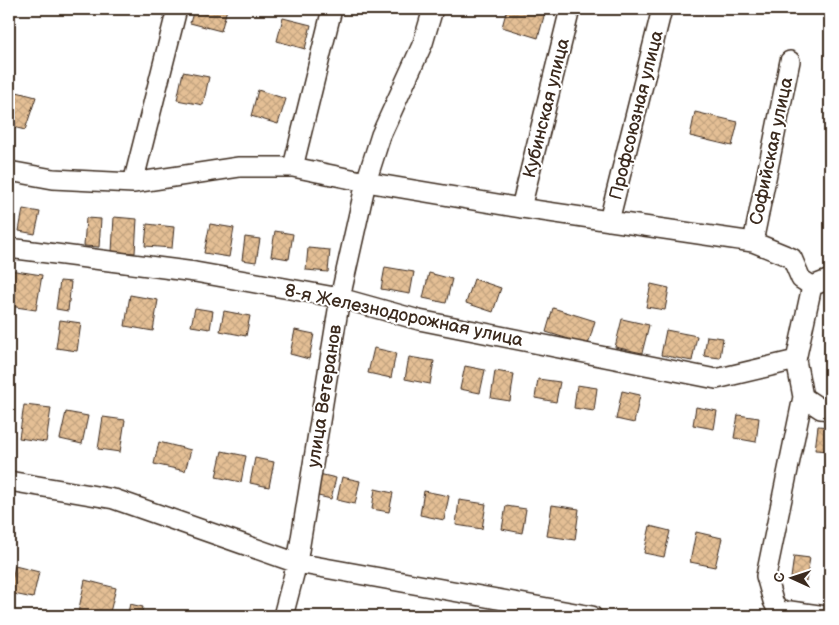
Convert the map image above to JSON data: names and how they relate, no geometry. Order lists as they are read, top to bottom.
{
  "streets": {
    "street": [
      "Кубинская улица",
      "Профсоюзная улица",
      "Софийская улица",
      "8-я Железнодорожная улица",
      "улица Ветеранов"
    ]
  },
  "crossings": [
    ["8-я Железнодорожная улица", "улица Ветеранов"]
  ],
  "north": "left"
}
